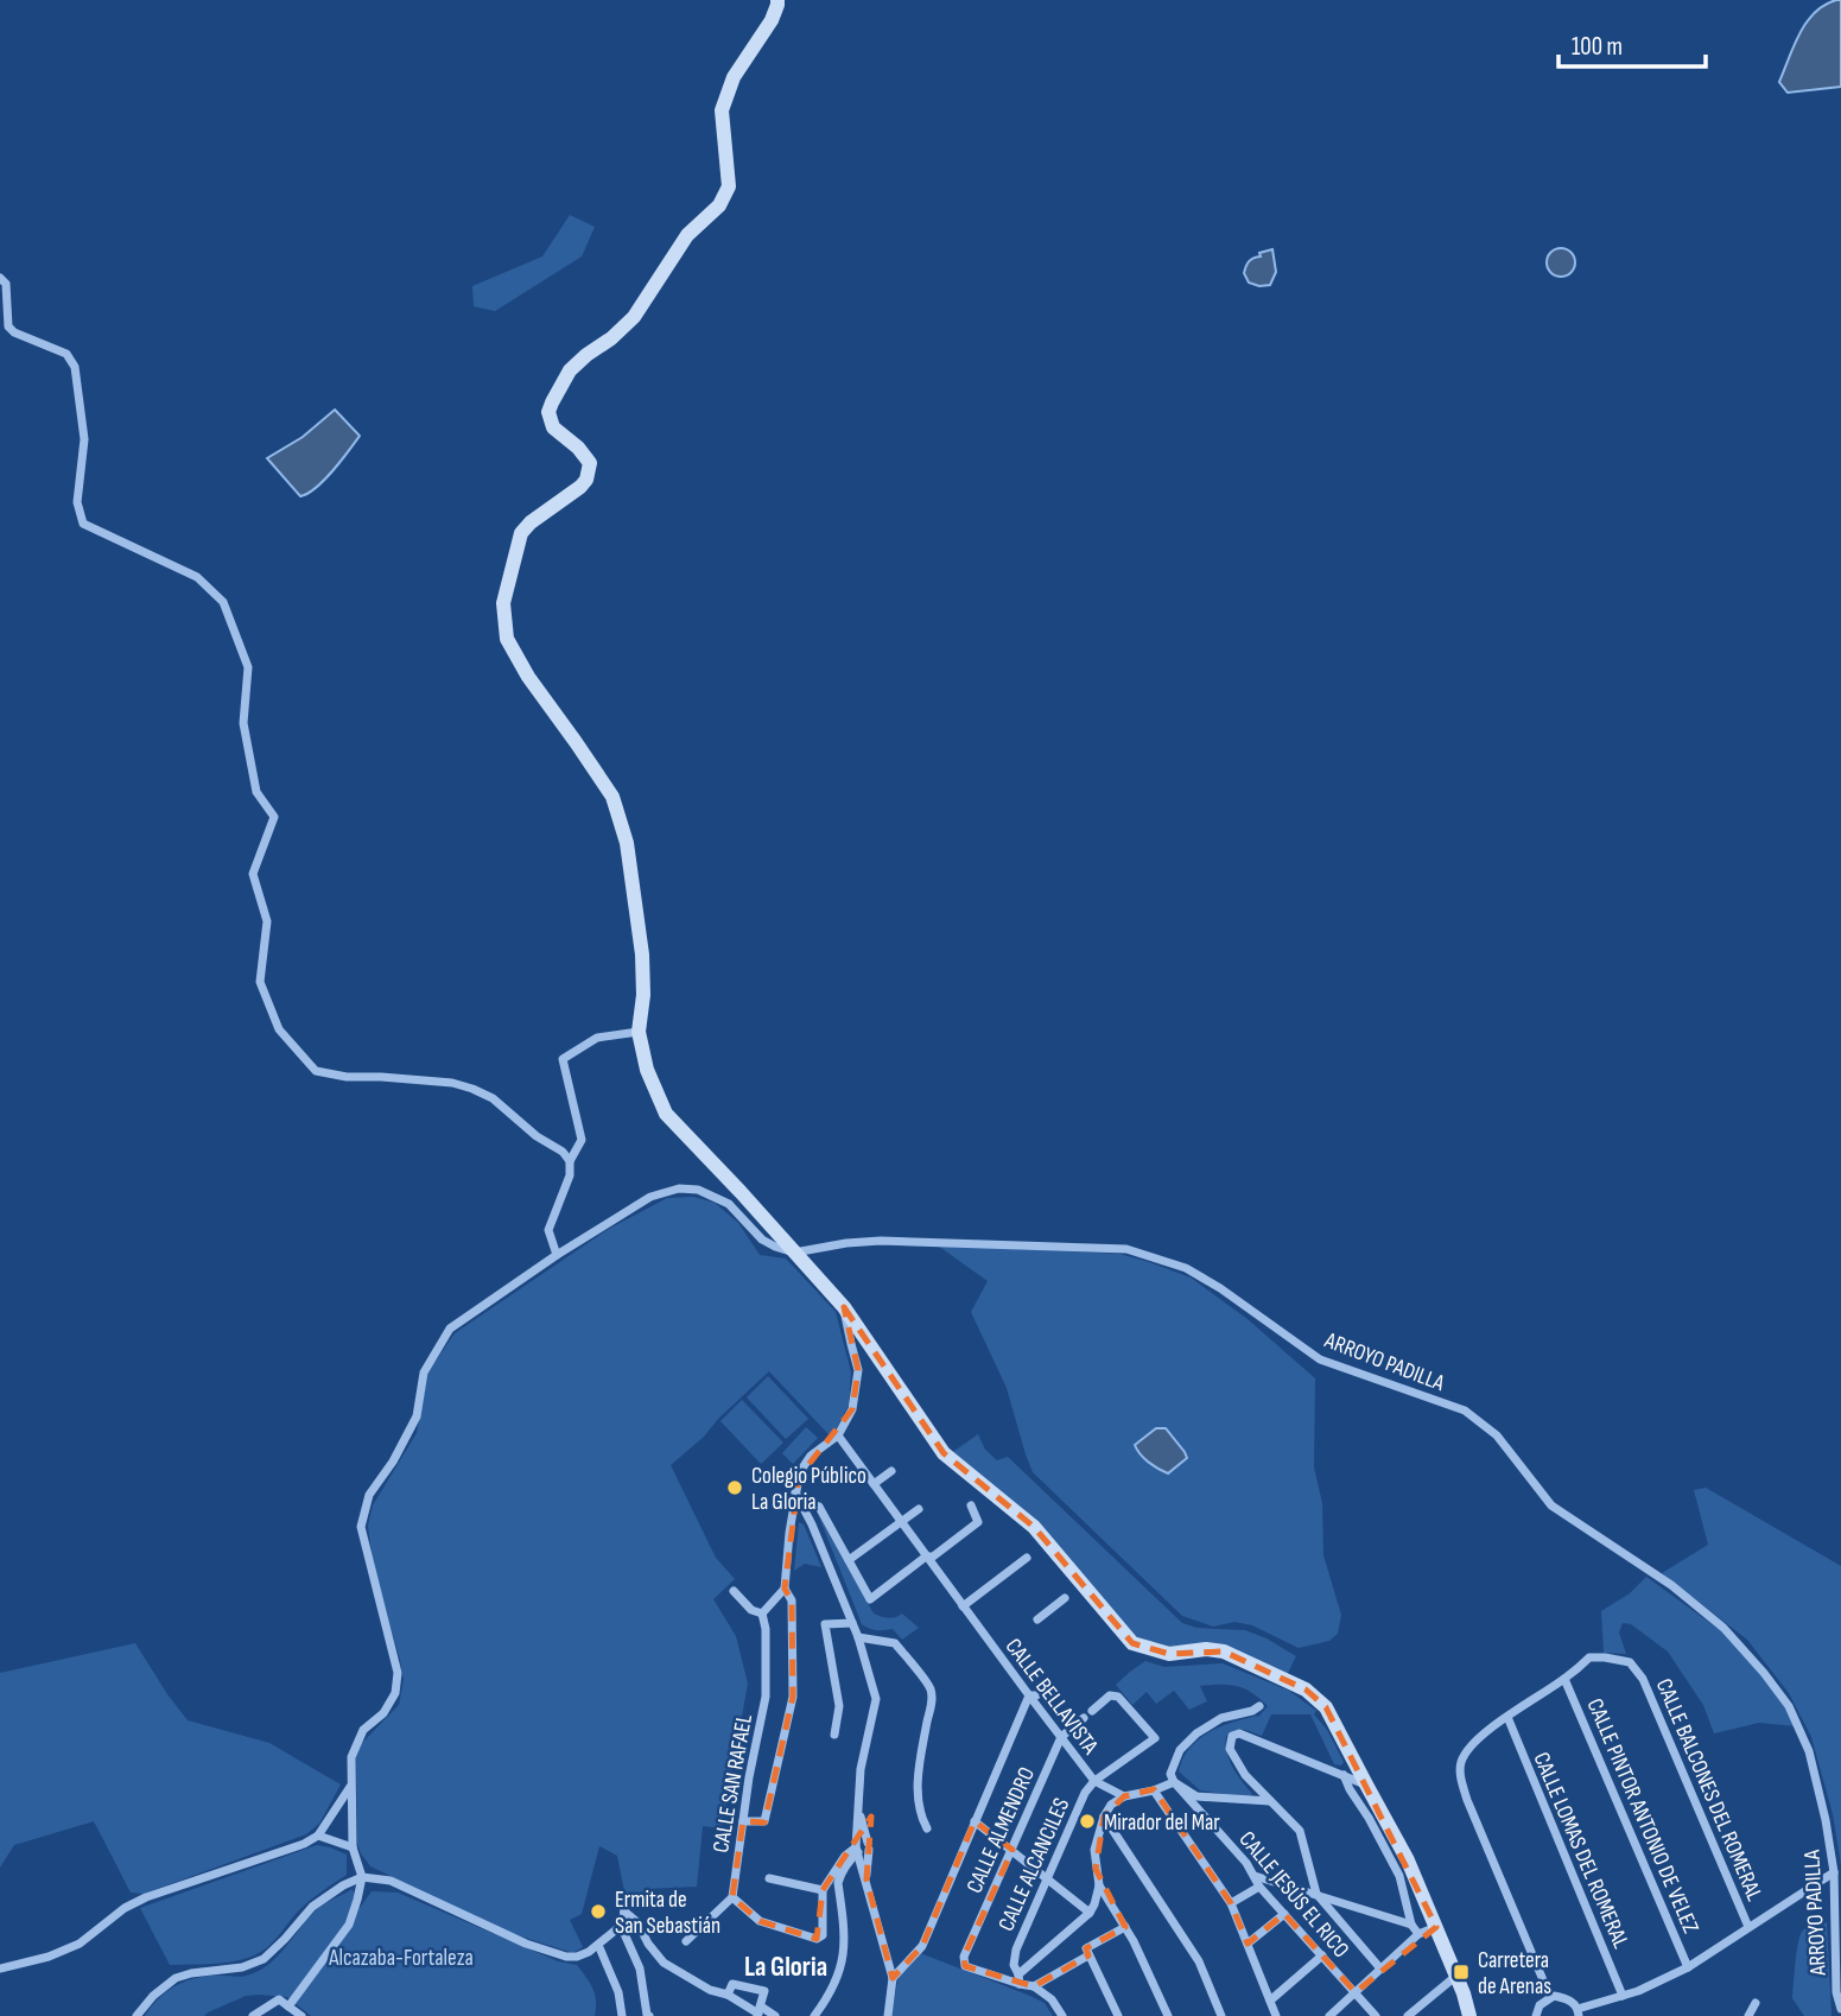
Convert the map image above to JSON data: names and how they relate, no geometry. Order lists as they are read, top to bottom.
{
  "streets": {
    "street": [
      "ARROYO PADILLA",
      "CALLE BELLAVISTA",
      "CALLE SAN RAFAEL",
      "CALLE BALCONES DEL ROMERAL",
      "CALLE PINTOR ANTONIO DE VELEZ",
      "CALLE ALMENDRO",
      "CALLE LOMAS DEL ROMERAL",
      "CALLE ALCANCILES",
      "CALLE JESÚS EL RICO"
    ]
  },
  "crossings": [
    ["CALLE BELLAVISTA", "CALLE ALMENDRO"],
    ["CALLE BELLAVISTA", "CALLE ALCANCILES"],
    ["CALLE BALCONES DEL ROMERAL", "CALLE PINTOR ANTONIO DE VELEZ"],
    ["CALLE BALCONES DEL ROMERAL", "CALLE LOMAS DEL ROMERAL"],
    ["CALLE ALMENDRO", "CALLE ALCANCILES"]
  ],
  "districts": ["La Gloria"],
  "parks": ["Alcazaba-Fortaleza"],
  "places": {
    "other": ["Colegio Público La Gloria", "Mirador del Mar", "Ermita de San Sebastián"],
    "transit": ["Carretera de Arenas"]
  },
  "scale_bar": "100 m"
}
